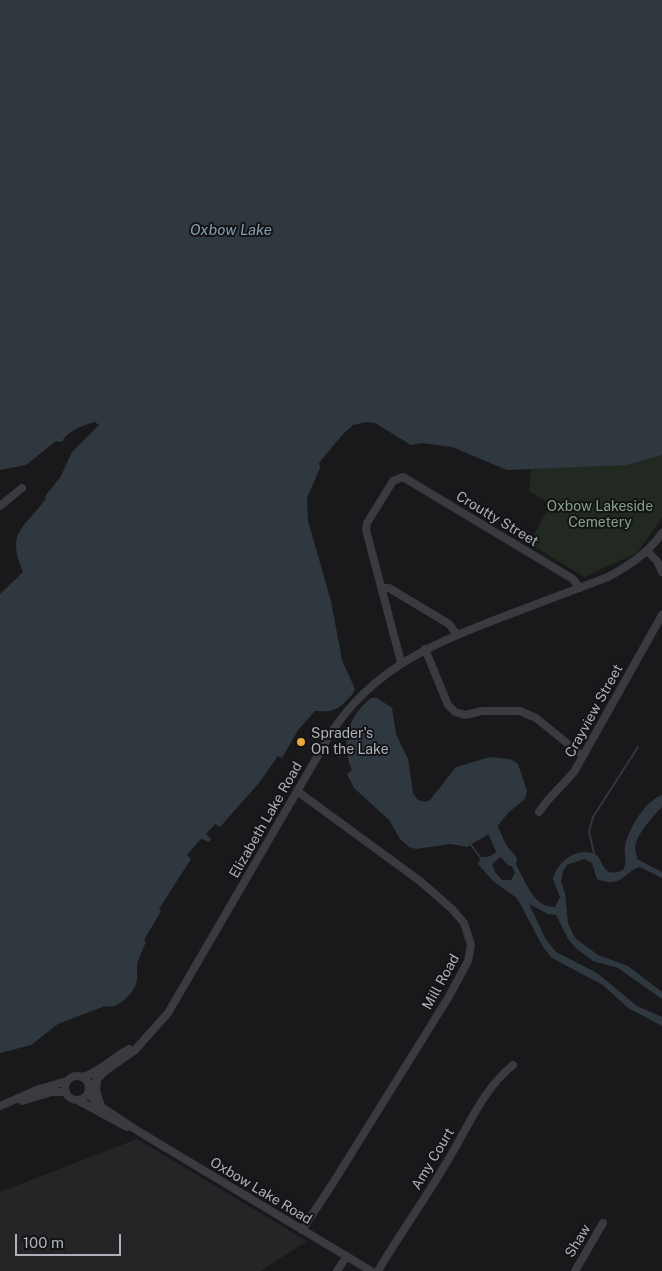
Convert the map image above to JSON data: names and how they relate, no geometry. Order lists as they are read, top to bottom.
{
  "streets": {
    "street": [
      "Croutty Street",
      "Crayview Street",
      "Elizabeth Lake Road",
      "Mill Road",
      "Amy Court",
      "Oxbow Lake Road",
      "Shaw"
    ]
  },
  "crossings": [
    ["Croutty Street", "Elizabeth Lake Road"],
    ["Elizabeth Lake Road", "Mill Road"],
    ["Elizabeth Lake Road", "Oxbow Lake Road"],
    ["Mill Road", "Oxbow Lake Road"]
  ],
  "water": ["Oxbow Lake"],
  "parks": ["Oxbow Lakeside Cemetery"],
  "places": ["Sprader's On the Lake"],
  "scale_bar": "100 m"
}
